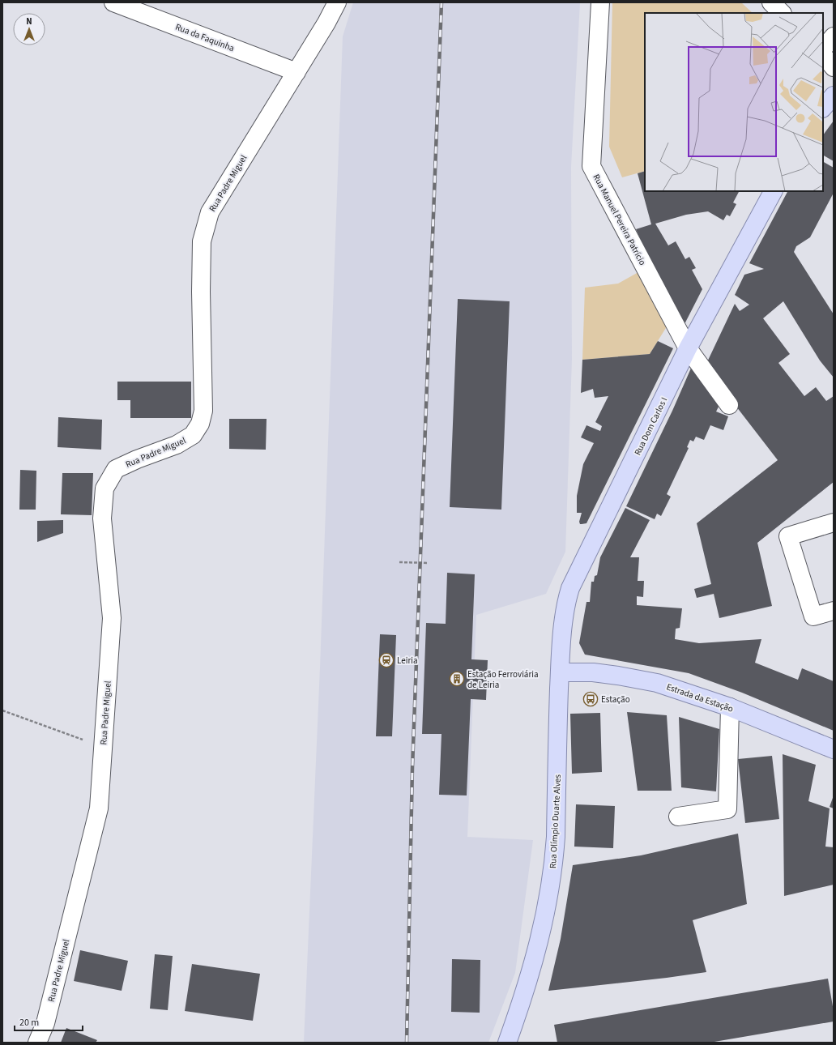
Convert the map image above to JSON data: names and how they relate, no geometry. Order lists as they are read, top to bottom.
{
  "streets": {
    "main road": ["Rua Dom Carlos I", "Estrada da Estação", "Rua Olímpio Duarte Alves"],
    "street": ["Rua da Faquinha", "Rua Padre Miguel", "Rua Manuel Pereira Patrício"]
  },
  "crossings": [
    ["Rua da Faquinha", "Rua Padre Miguel"],
    ["Rua Manuel Pereira Patrício", "Rua Dom Carlos I"],
    ["Rua Dom Carlos I", "Estrada da Estação"],
    ["Rua Dom Carlos I", "Rua Olímpio Duarte Alves"],
    ["Estrada da Estação", "Rua Olímpio Duarte Alves"]
  ],
  "places": {
    "station": ["Leiria"],
    "building": ["Estação Ferroviária de Leiria"],
    "bus stop": ["Estação"]
  },
  "scale_bar": "20 m",
  "north": "top"
}
